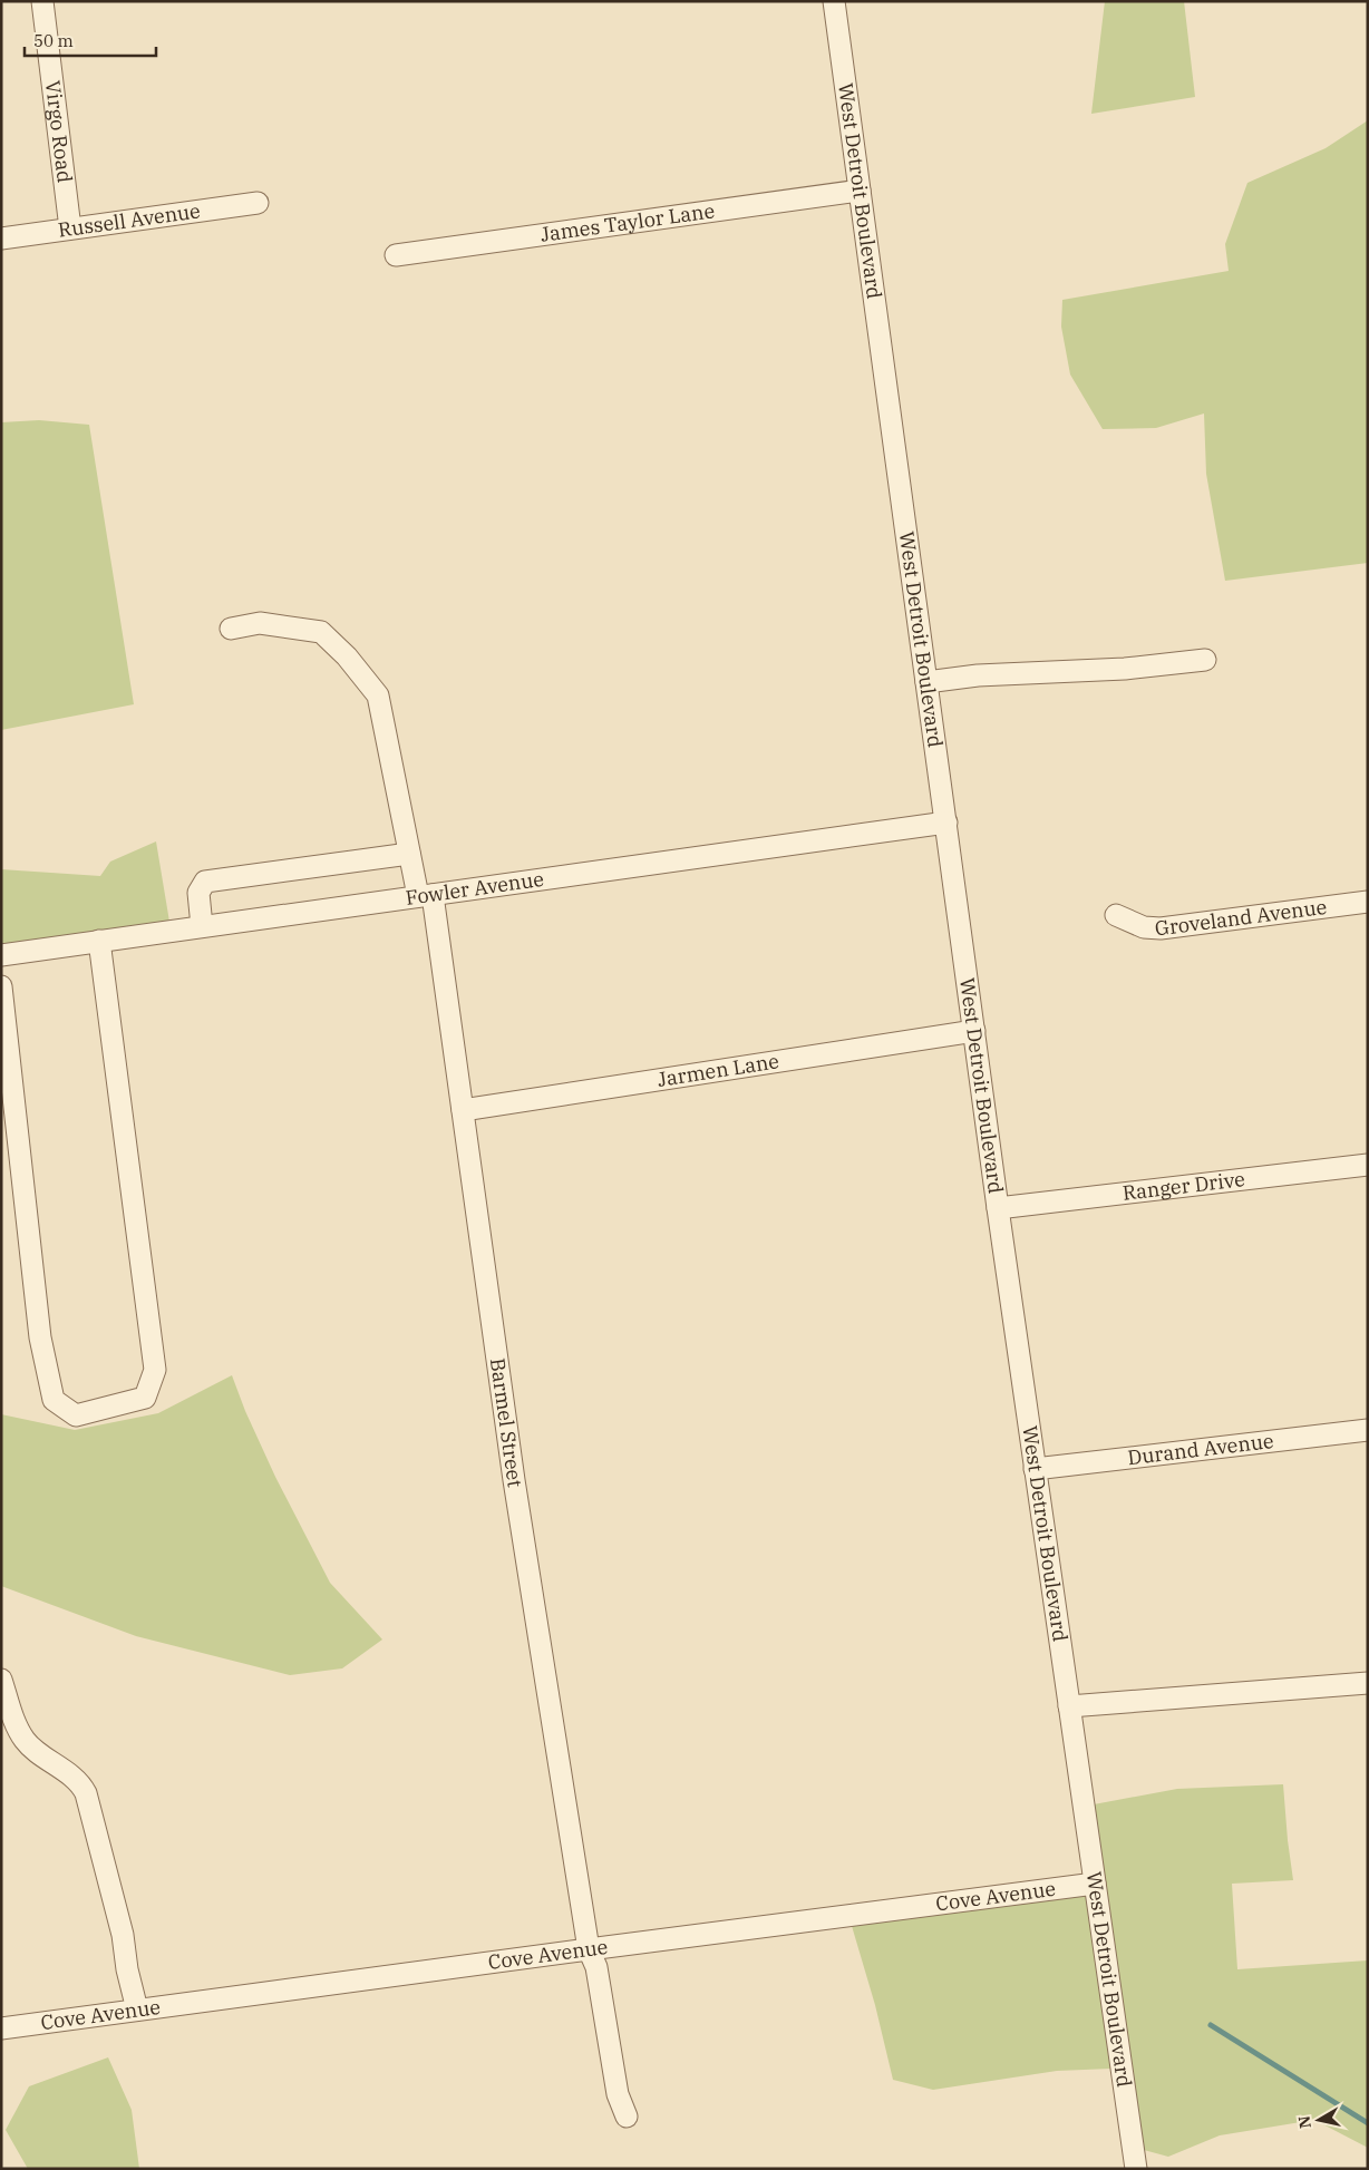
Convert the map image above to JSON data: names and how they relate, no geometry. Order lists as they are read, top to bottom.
{
  "streets": {
    "street": [
      "Virgo Road",
      "West Detroit Boulevard",
      "Russell Avenue",
      "James Taylor Lane",
      "Fowler Avenue",
      "Groveland Avenue",
      "Jarmen Lane",
      "Ranger Drive",
      "Barmel Street",
      "Durand Avenue",
      "Cove Avenue"
    ]
  },
  "crossings": [
    ["Virgo Road", "Russell Avenue"],
    ["West Detroit Boulevard", "James Taylor Lane"],
    ["West Detroit Boulevard", "Fowler Avenue"],
    ["West Detroit Boulevard", "Jarmen Lane"],
    ["West Detroit Boulevard", "Ranger Drive"],
    ["West Detroit Boulevard", "Durand Avenue"],
    ["West Detroit Boulevard", "Cove Avenue"],
    ["Fowler Avenue", "Barmel Street"],
    ["Jarmen Lane", "Barmel Street"],
    ["Barmel Street", "Cove Avenue"]
  ],
  "scale_bar": "50 m",
  "north": "left"
}
